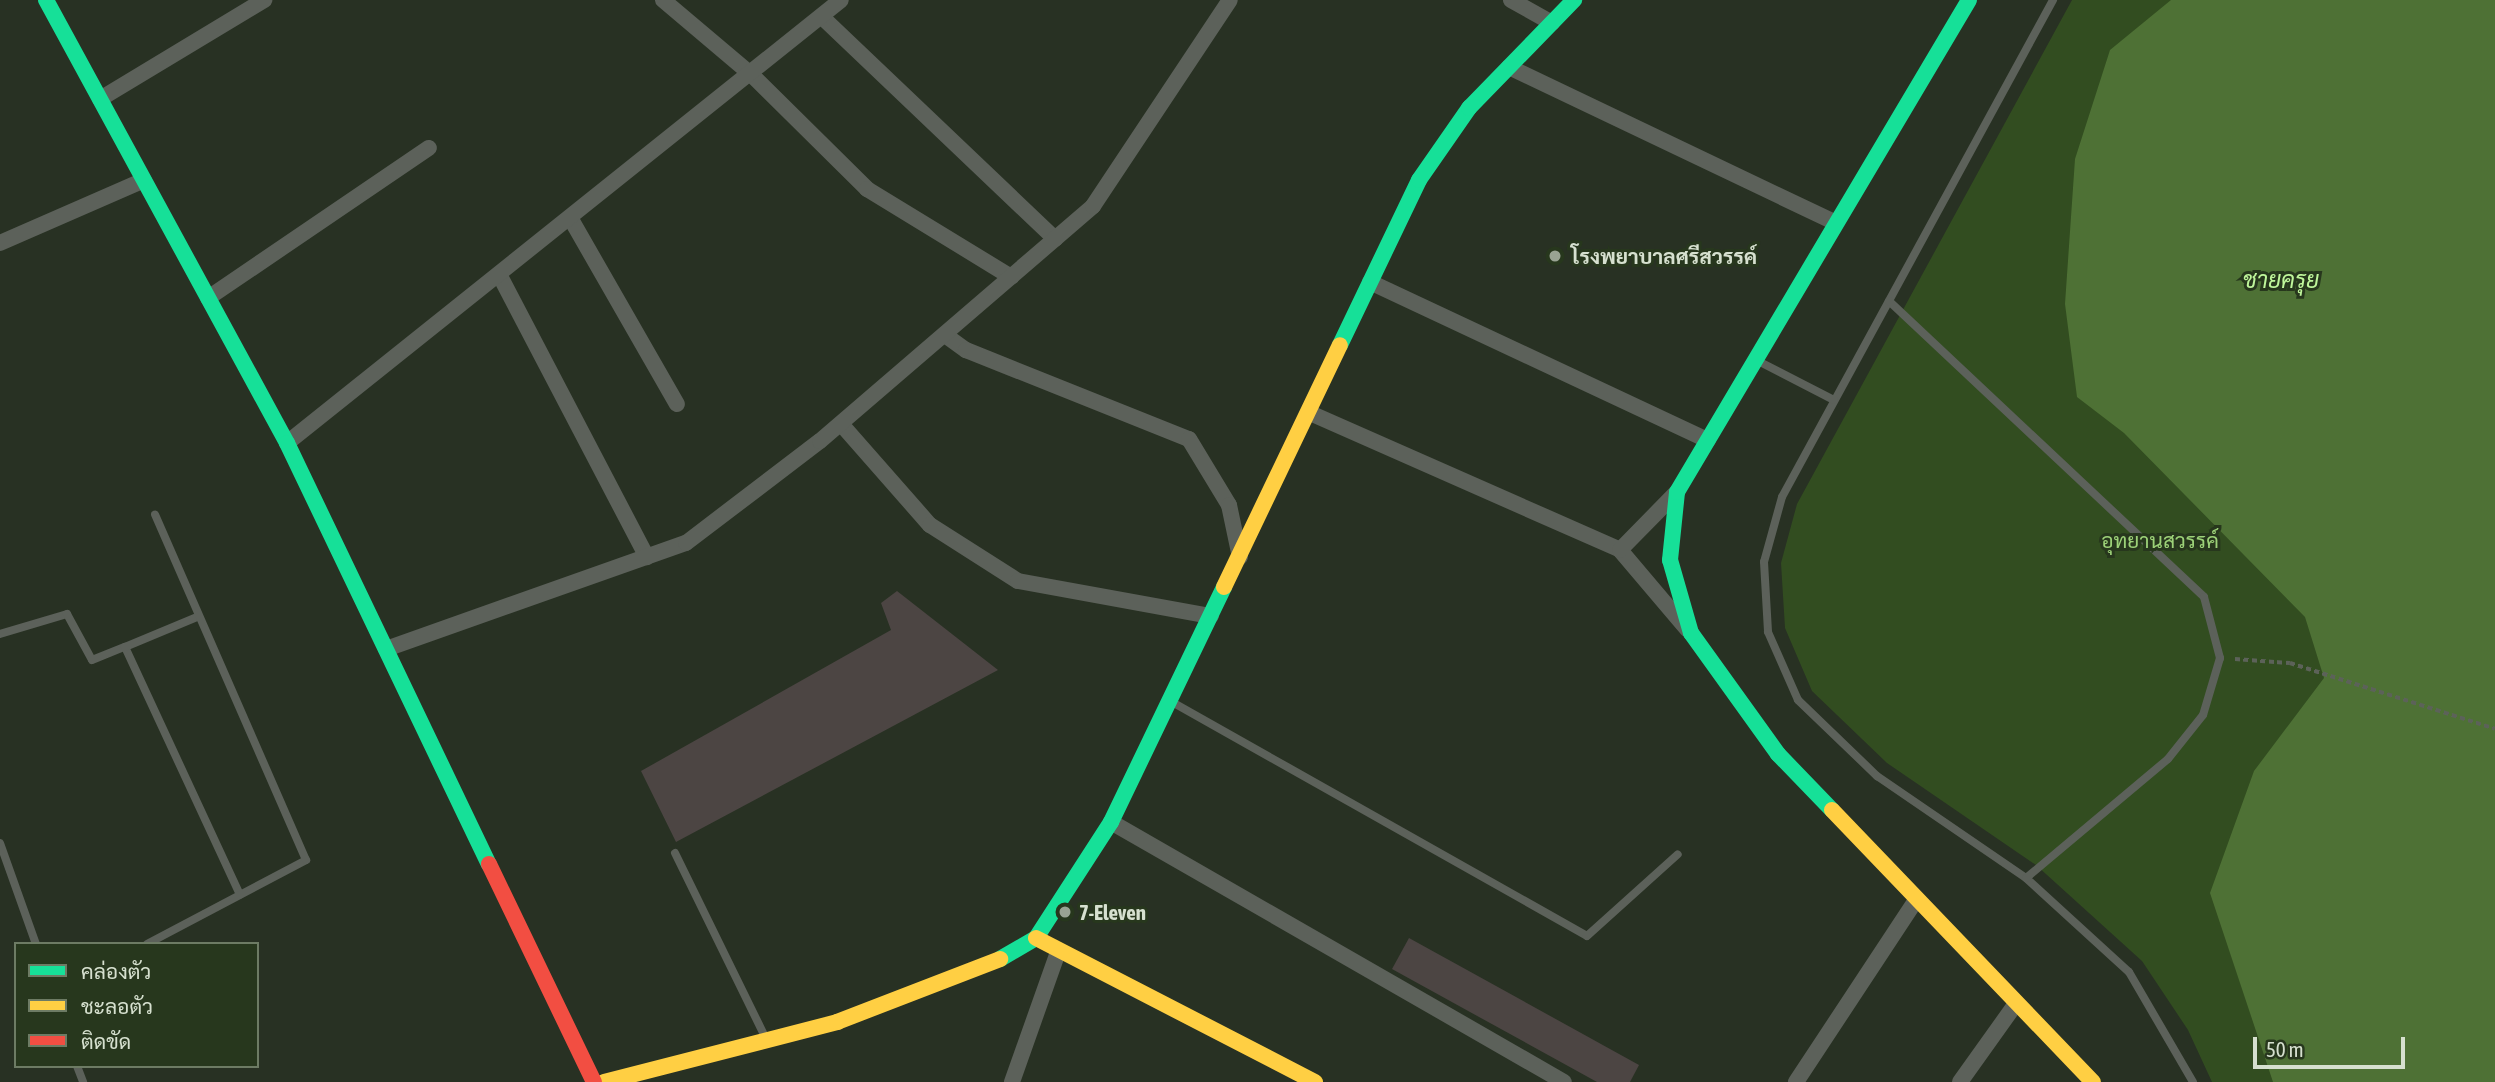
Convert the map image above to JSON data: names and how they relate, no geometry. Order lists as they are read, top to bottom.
{
  "water": ["ชายครุย"],
  "parks": ["อุทยานสวรรค์"],
  "places": ["โรงพยาบาลศรีสวรรค์", "7-Eleven"],
  "legend": ["คล่องตัว", "ชะลอตัว", "ติดขัด"],
  "scale_bar": "50 m"
}
